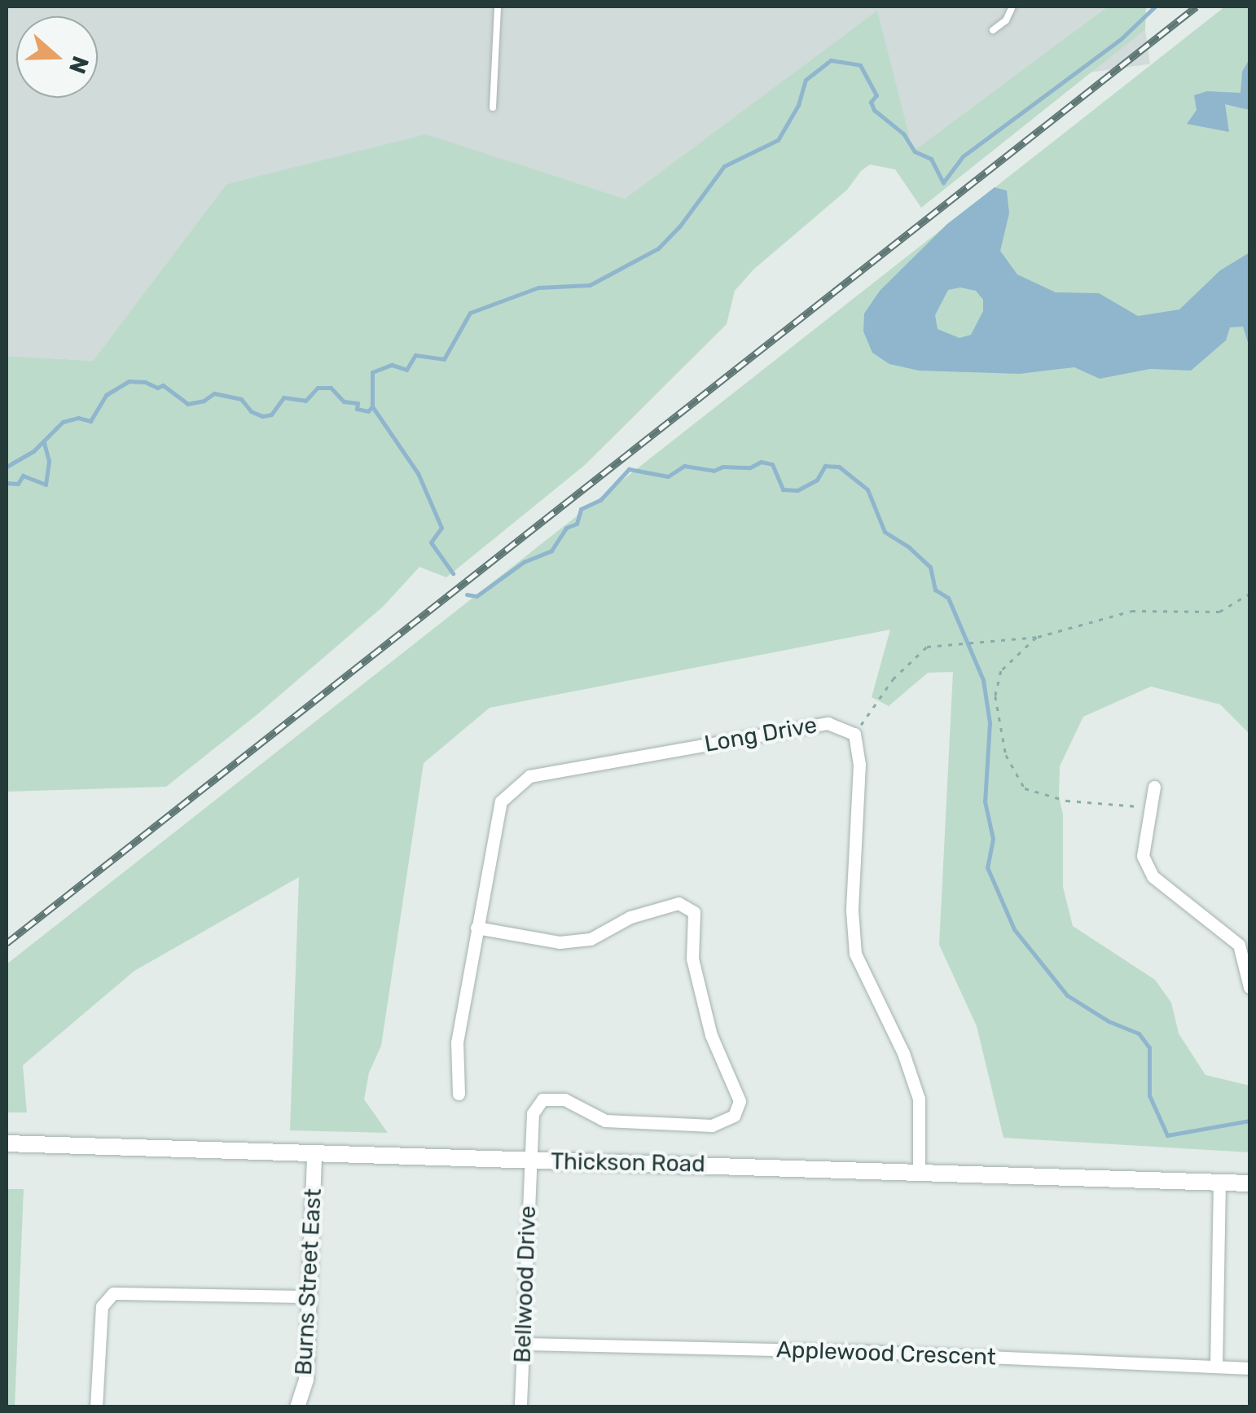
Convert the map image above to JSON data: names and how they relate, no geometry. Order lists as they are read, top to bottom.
{
  "streets": {
    "main road": ["Thickson Road"],
    "street": [
      "Long Drive",
      "Burns Street East",
      "Bellwood Drive",
      "Applewood Crescent"
    ]
  },
  "crossings": [
    ["Long Drive", "Bellwood Drive"],
    ["Thickson Road", "Burns Street East"],
    ["Thickson Road", "Bellwood Drive"],
    ["Bellwood Drive", "Applewood Crescent"]
  ],
  "north": "right"
}
